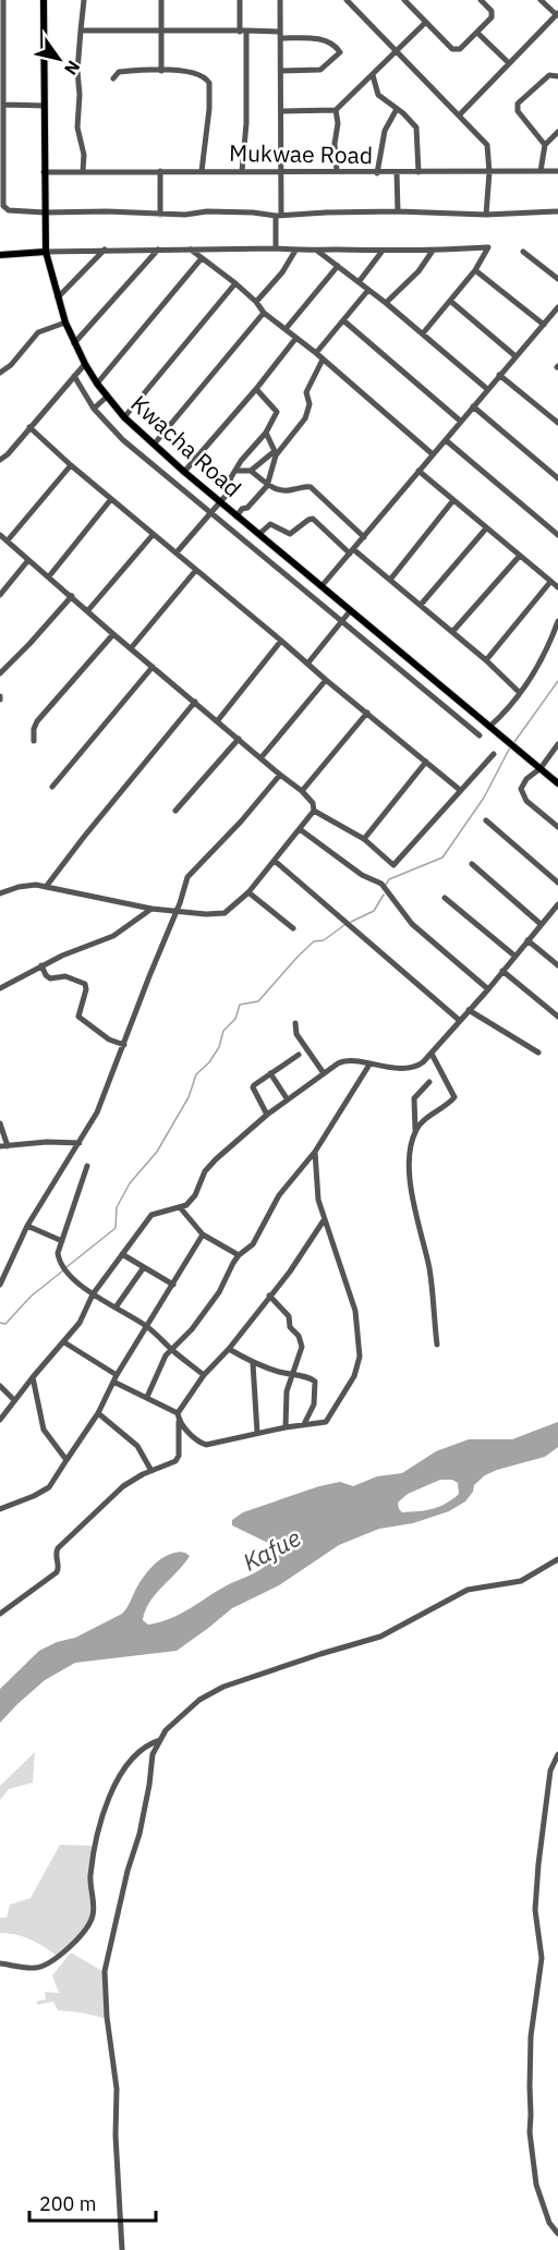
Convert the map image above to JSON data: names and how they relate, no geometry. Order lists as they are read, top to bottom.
{
  "streets": {
    "main road": ["Kwacha Road"],
    "street": ["Mukwae Road"]
  },
  "crossings": [
    ["Mukwae Road", "Kwacha Road"]
  ],
  "water": ["Kafue"],
  "scale_bar": "200 m",
  "north": "bottom right"
}
